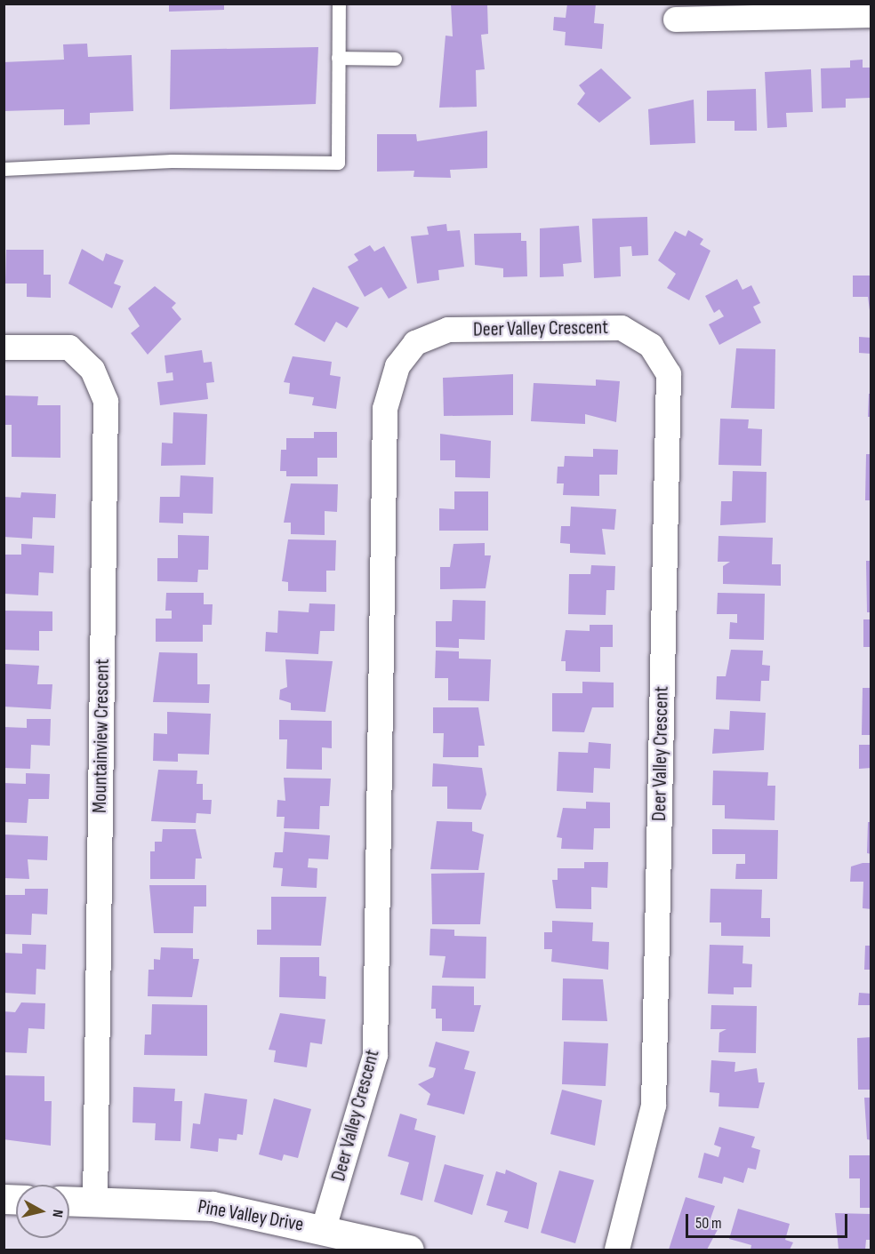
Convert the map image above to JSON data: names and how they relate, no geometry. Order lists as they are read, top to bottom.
{
  "streets": {
    "street": ["Deer Valley Crescent", "Mountainview Crescent", "Pine Valley Drive"]
  },
  "crossings": [
    ["Deer Valley Crescent", "Pine Valley Drive"],
    ["Mountainview Crescent", "Pine Valley Drive"]
  ],
  "scale_bar": "50 m",
  "north": "right"
}
